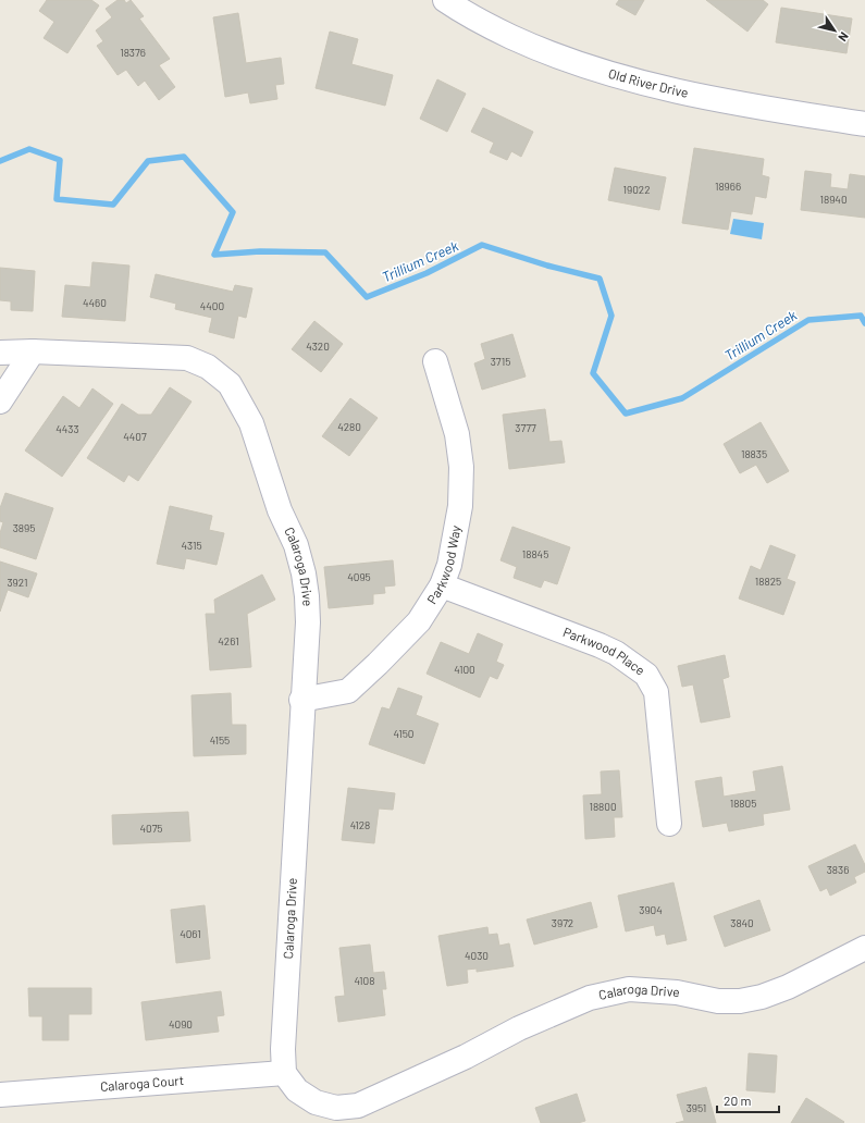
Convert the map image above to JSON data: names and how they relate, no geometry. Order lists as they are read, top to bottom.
{
  "streets": {
    "street": [
      "Old River Drive",
      "Parkwood Way",
      "Calaroga Drive",
      "Parkwood Place",
      "Calaroga Court"
    ]
  },
  "crossings": [
    ["Parkwood Way", "Calaroga Drive"],
    ["Parkwood Way", "Parkwood Place"],
    ["Calaroga Drive", "Calaroga Court"]
  ],
  "water": ["Trillium Creek"],
  "house_numbers": [
    "18376",
    "18966",
    "19022",
    "18940",
    "4460",
    "4400",
    "4320",
    "3715",
    "4280",
    "3777",
    "4433",
    "4407",
    "18835",
    "3895",
    "4315",
    "18845",
    "4095",
    "18825",
    "3921",
    "4261",
    "4100",
    "4150",
    "4155",
    "18805",
    "18800",
    "4128",
    "4075",
    "3836",
    "3904",
    "3972",
    "3840",
    "4061",
    "4030",
    "4108",
    "4090",
    "3951"
  ],
  "scale_bar": "20 m",
  "north": "bottom right"
}
